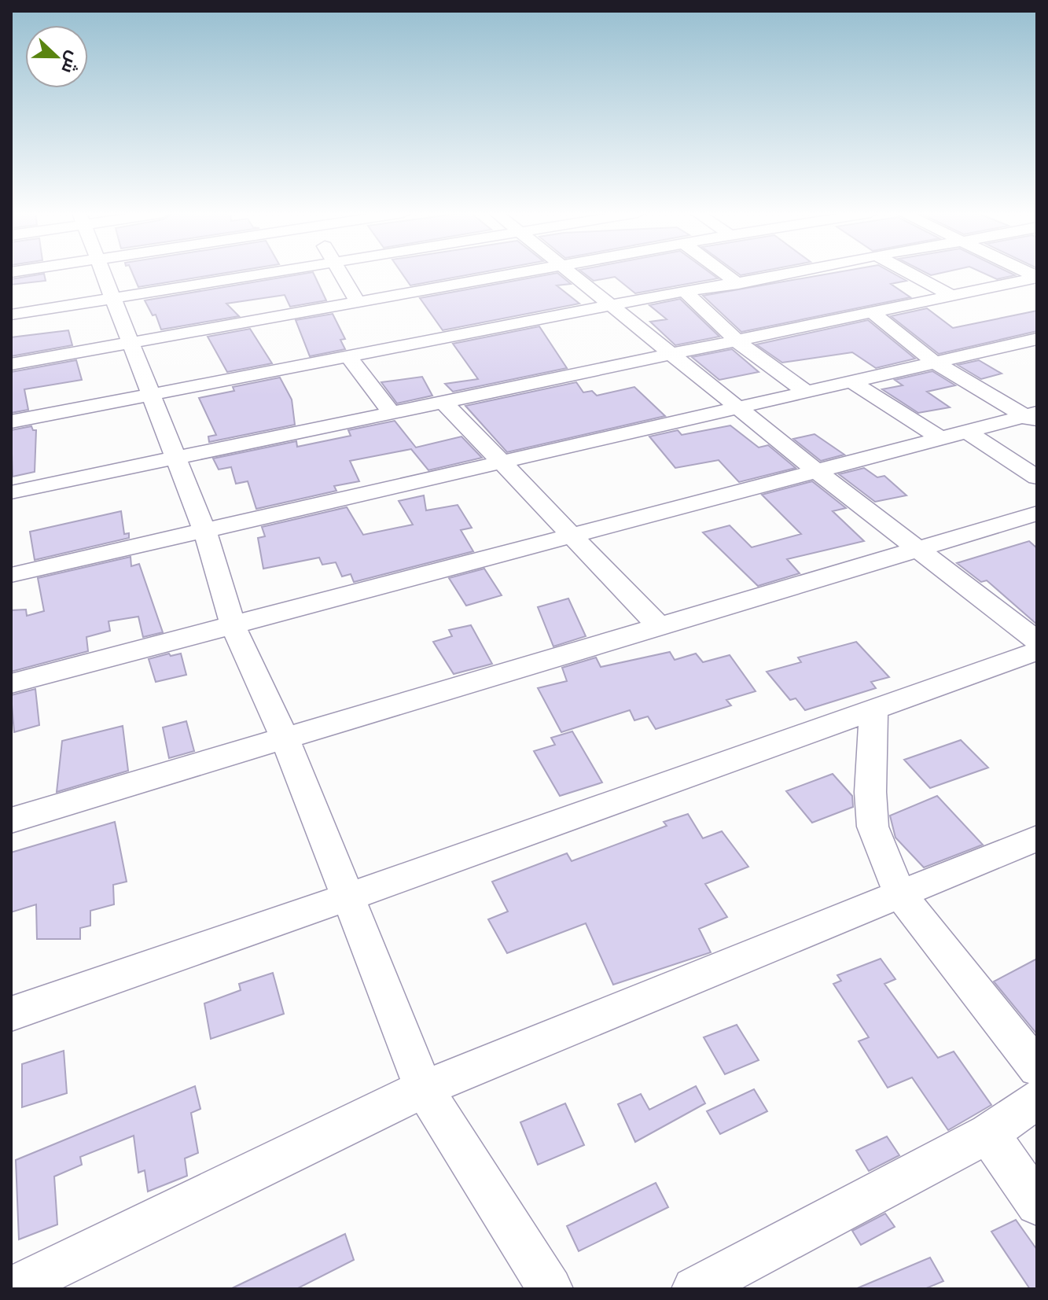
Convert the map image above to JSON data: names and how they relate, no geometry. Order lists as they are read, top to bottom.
{
  "north": "right"
}
